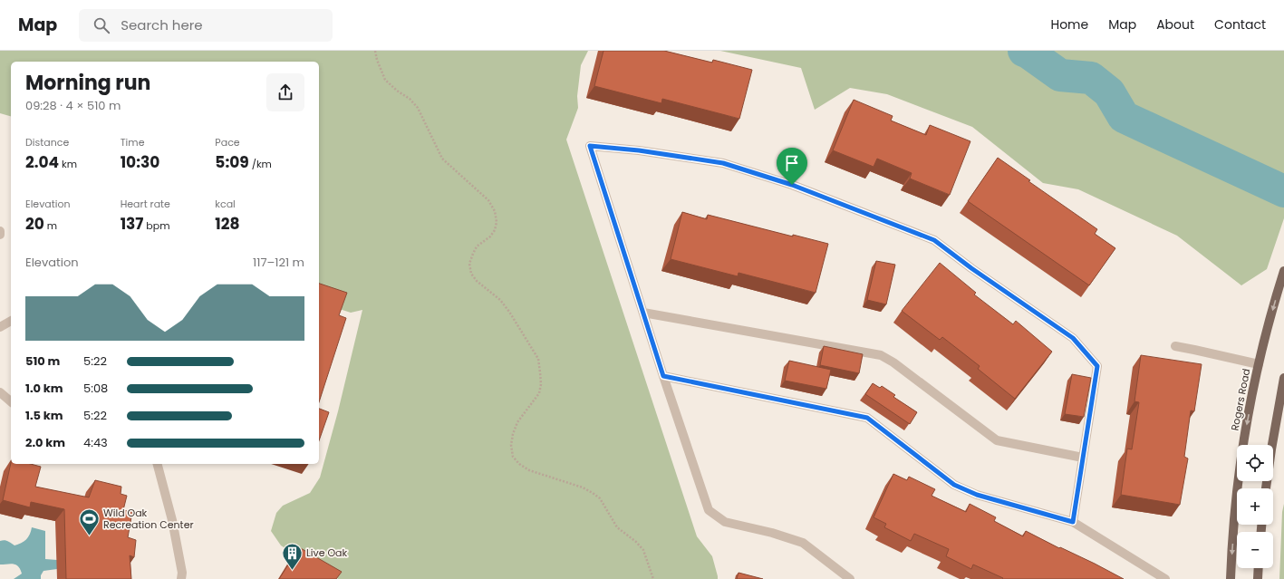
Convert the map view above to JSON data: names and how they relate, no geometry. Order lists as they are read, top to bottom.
{
  "streets": {
    "main road": ["Rogers Road"]
  },
  "places": {
    "sports": ["Wild Oak Recreation Center"],
    "building": ["Live Oak"]
  },
  "page": {
    "header": "Map",
    "search": "Search here",
    "nav": [
      "Home",
      "Map",
      "About",
      "Contact"
    ],
    "heading": ["Morning run", "09:28 · 4 × 510 m"],
    "stats": [
      ["Distance", "2.04 km"],
      ["Time", "10:30"],
      ["Pace", "5:09 /km"],
      ["Elevation", "20 m"],
      ["Heart rate", "137 bpm"],
      ["kcal", "128"]
    ],
    "chart": ["Elevation", "117–121 m"],
    "list": [
      {
        "name": "510 m",
        "note": "5:22"
      },
      {
        "name": "1.0 km",
        "note": "5:08"
      },
      {
        "name": "1.5 km",
        "note": "5:22"
      },
      {
        "name": "2.0 km",
        "note": "4:43"
      }
    ],
    "map_buttons": ["+", "−"]
  }
}
